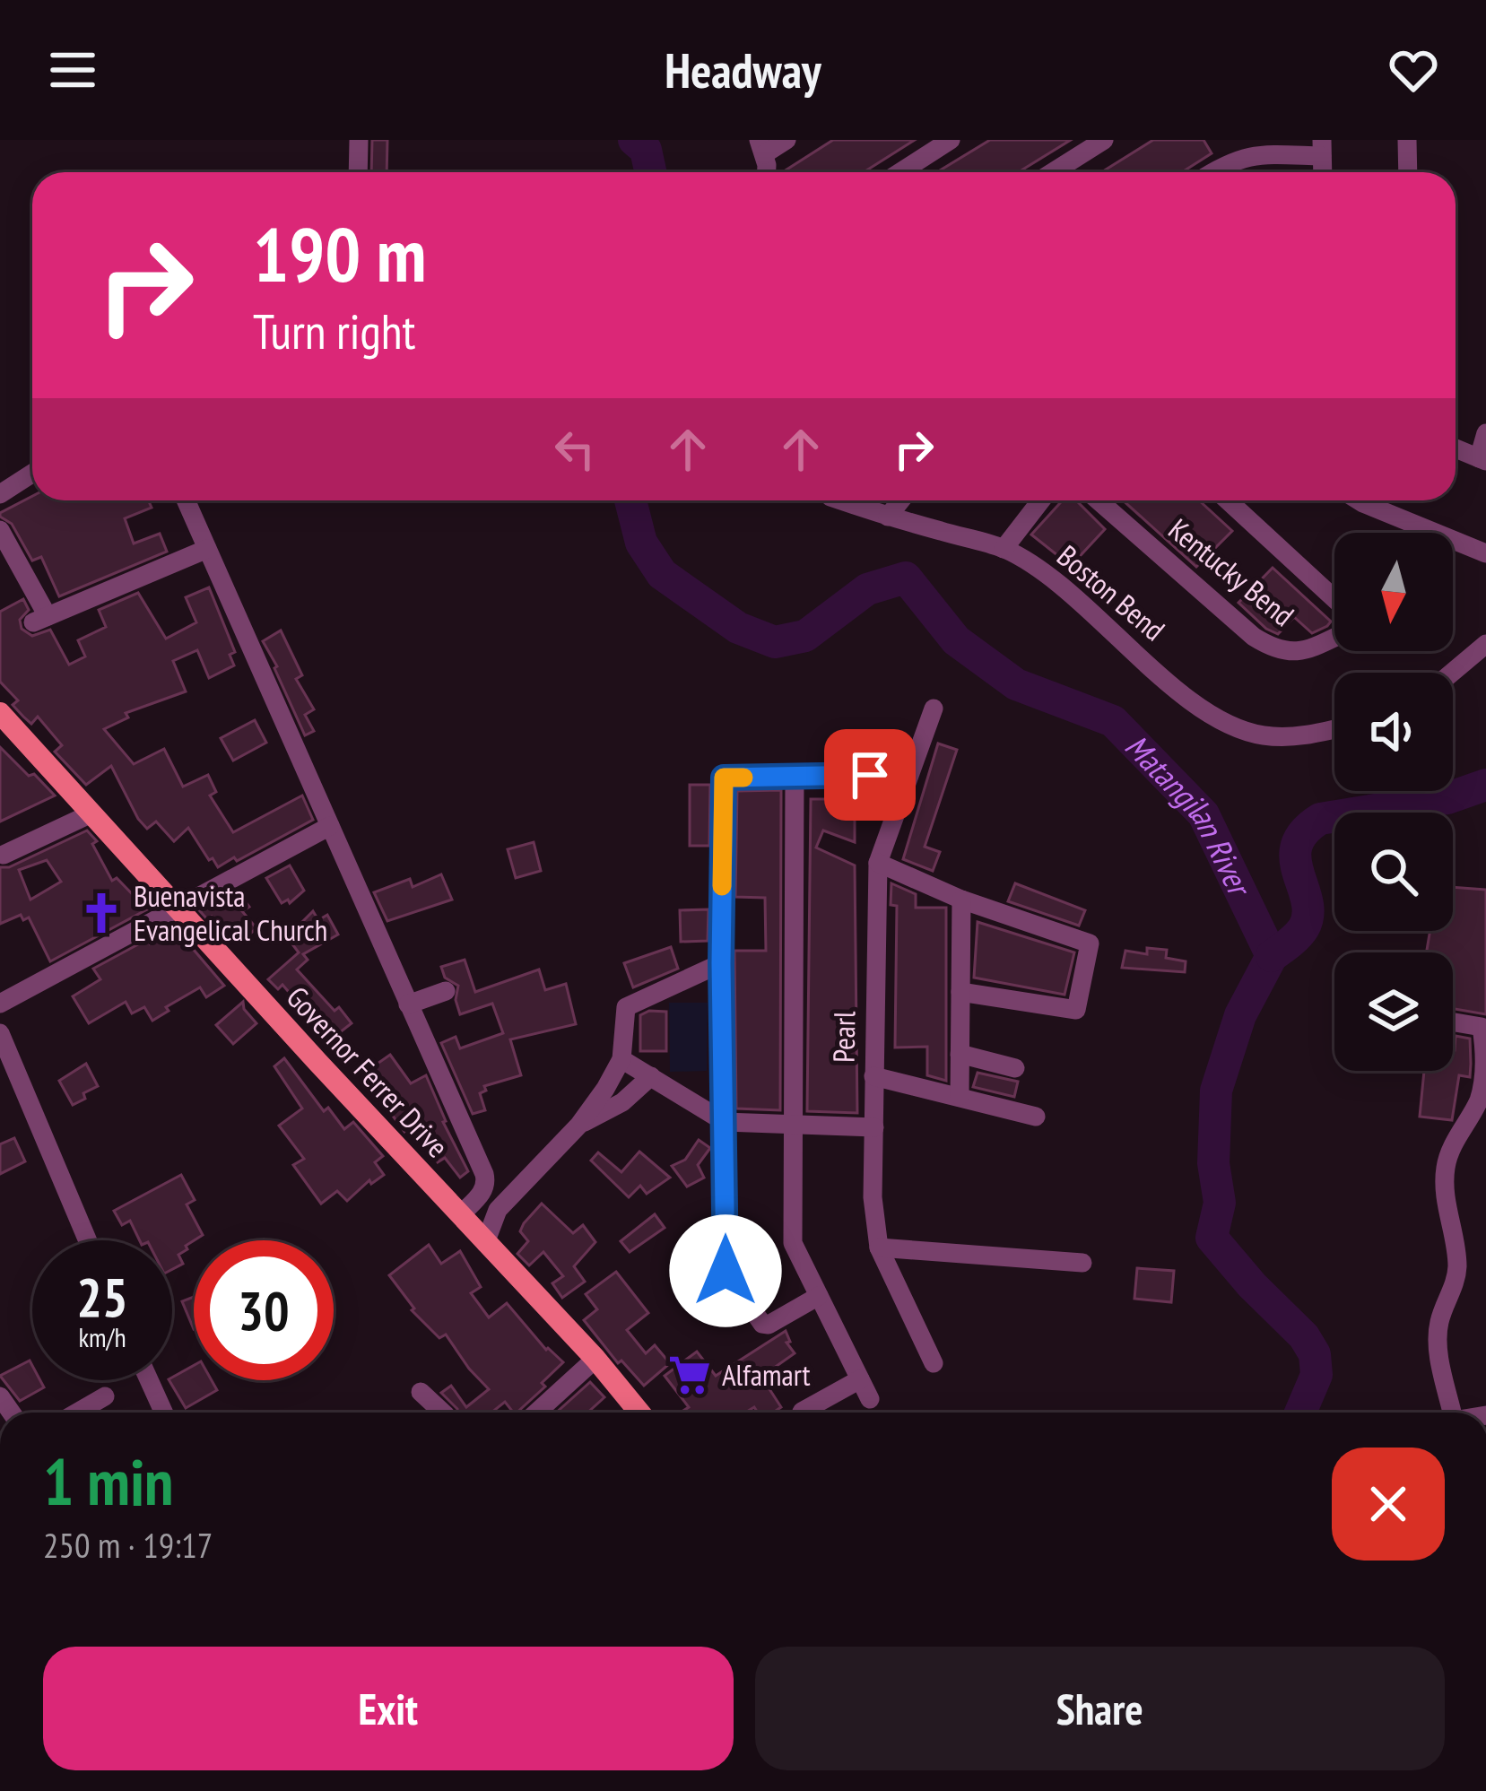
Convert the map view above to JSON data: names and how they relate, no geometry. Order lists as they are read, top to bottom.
{
  "streets": {
    "main road": ["Governor Ferrer Drive"],
    "street": ["Kentucky Bend", "Boston Bend", "Pearl"]
  },
  "water": ["Matangilan River"],
  "places": {
    "church": ["Buenavista Evangelical Church"],
    "supermarket": ["Alfamart"]
  },
  "north": "bottom",
  "page": {
    "header": "Headway",
    "turn": ["190 m", "Turn right"],
    "speed": "25 km/h",
    "limit": "30",
    "heading": ["1 min", "250 m · 19:17"],
    "buttons": ["Exit", "Share"]
  }
}
